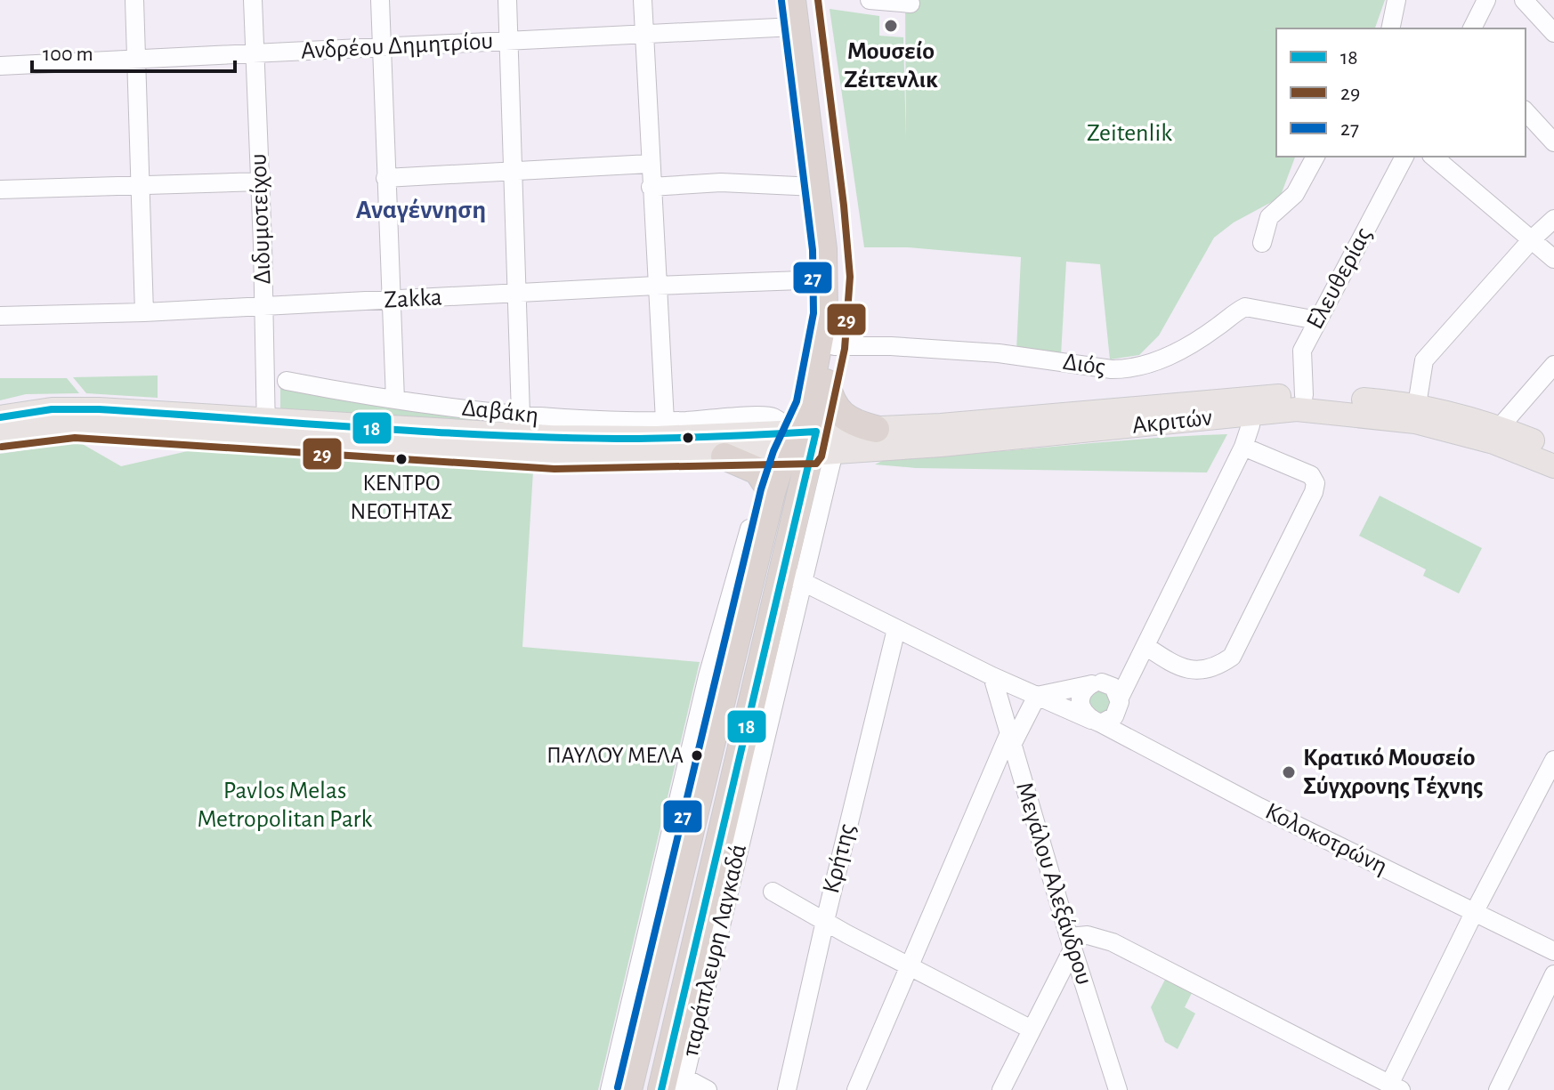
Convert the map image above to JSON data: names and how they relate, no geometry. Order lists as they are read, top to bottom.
{
  "streets": {
    "main road": ["Ακριτών"],
    "street": [
      "Ανδρέου Δημητρίου",
      "Διδυμοτείχου",
      "Ελευθερίας",
      "Zakka",
      "Διός",
      "Δαβάκη",
      "Κολοκοτρώνη",
      "Κρήτης",
      "Μεγάλου Αλεξάνδρου"
    ]
  },
  "crossings": [
    ["Ανδρέου Δημητρίου", "Διδυμοτείχου"],
    ["Διδυμοτείχου", "Zakka"],
    ["Ελευθερίας", "Διός"],
    ["Ελευθερίας", "Ακριτών"],
    ["Δαβάκη", "Ακριτών"],
    ["Κολοκοτρώνη", "Κρήτης"],
    ["Κολοκοτρώνη", "Μεγάλου Αλεξάνδρου"]
  ],
  "districts": ["Αναγέννηση"],
  "parks": ["Zeitenlik", "Pavlos Melas Metropolitan Park"],
  "places": [
    "Μουσείο Ζέιτενλικ",
    "ΚΕΝΤΡΟ ΝΕΟΤΗΤΑΣ",
    "ΠΑΥΛΟΥ ΜΕΛΑ",
    "Κρατικό Μουσείο Σύγχρονης Τέχνης"
  ],
  "lines": ["transit line 29", "transit line 27", "transit line 18"],
  "legend": ["18", "29", "27"],
  "scale_bar": "100 m"
}
